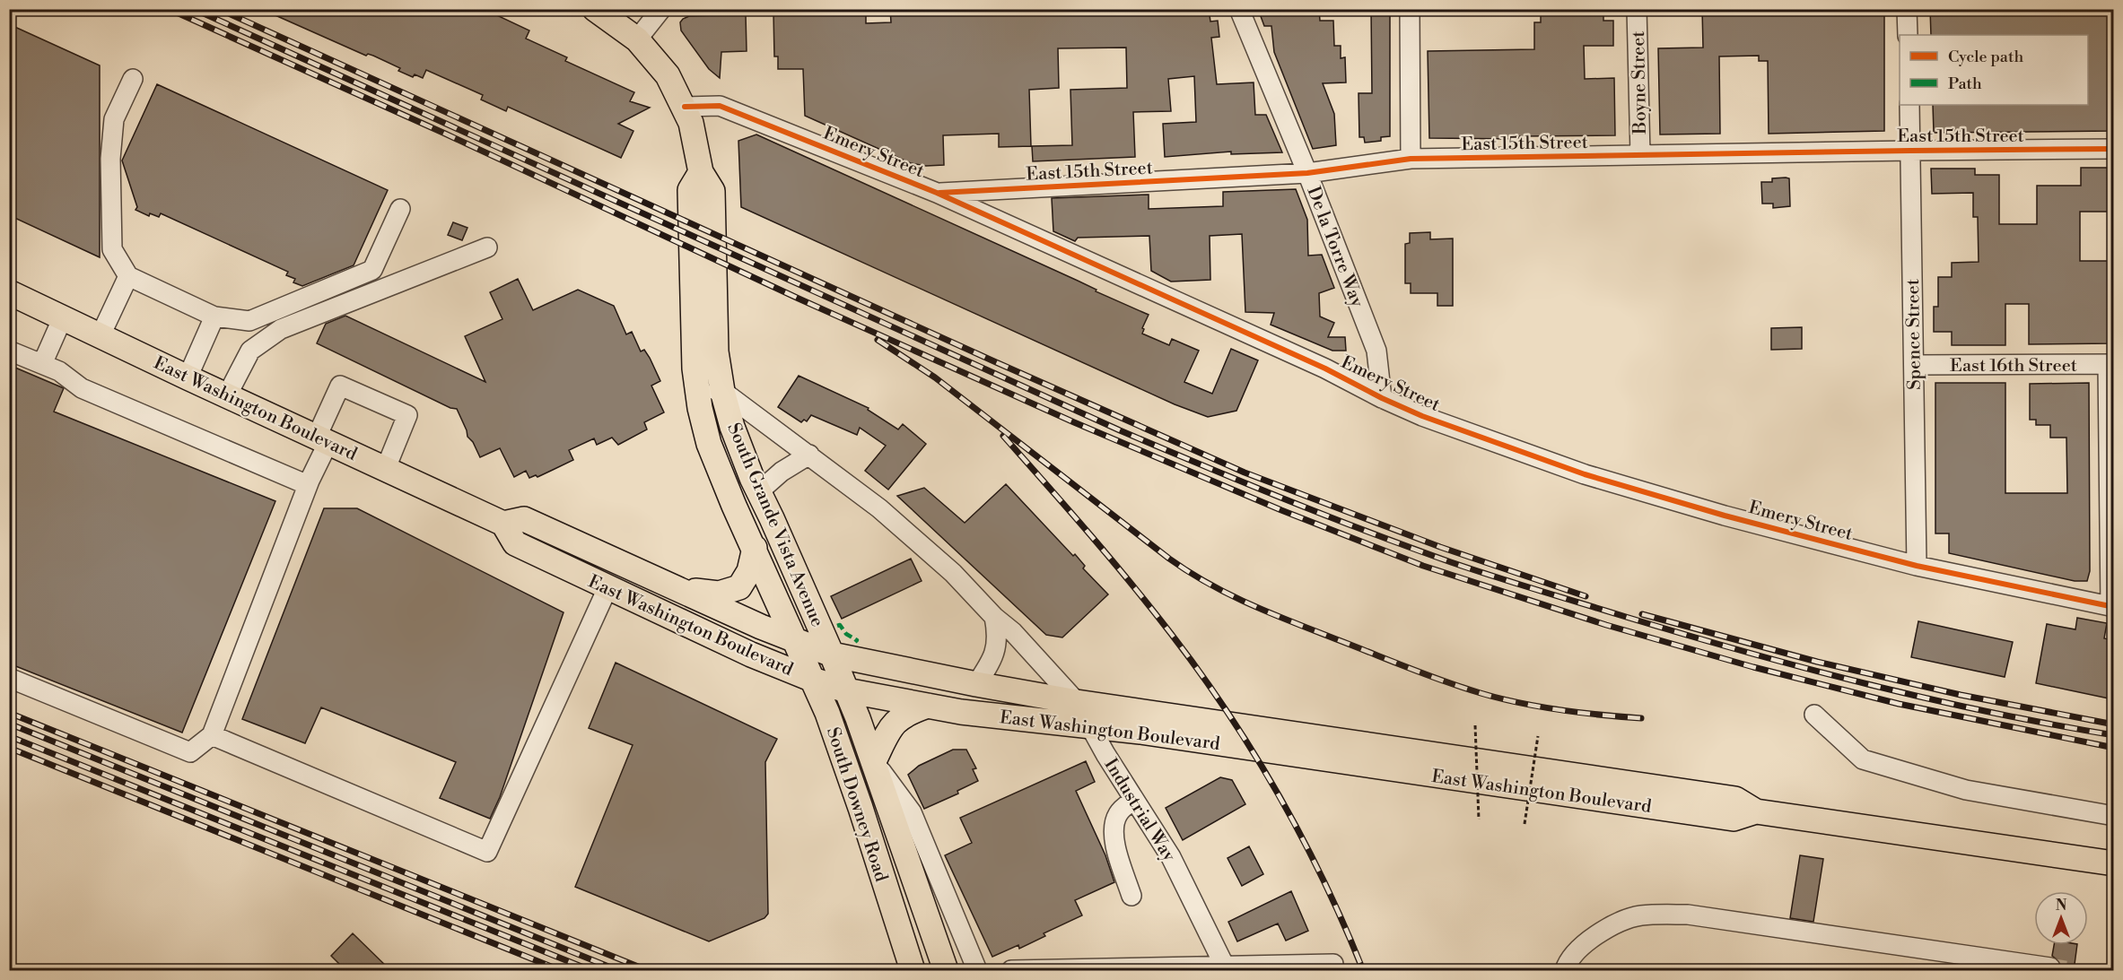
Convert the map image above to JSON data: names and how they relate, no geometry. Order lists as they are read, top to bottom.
{
  "streets": {
    "main road": ["East Washington Boulevard", "South Grande Vista Avenue", "South Downey Road"],
    "street": [
      "Boyne Street",
      "East 15th Street",
      "Emery Street",
      "De la Torre Way",
      "Spence Street",
      "East 16th Street",
      "Industrial Way"
    ]
  },
  "crossings": [
    ["Boyne Street", "East 15th Street"],
    ["East 15th Street", "Emery Street"],
    ["East 15th Street", "De la Torre Way"],
    ["East 15th Street", "Spence Street"],
    ["Emery Street", "De la Torre Way"],
    ["Emery Street", "Spence Street"],
    ["Emery Street", "South Grande Vista Avenue"],
    ["Spence Street", "East 16th Street"],
    ["East Washington Boulevard", "South Grande Vista Avenue"],
    ["East Washington Boulevard", "South Downey Road"],
    ["East Washington Boulevard", "Industrial Way"],
    ["South Grande Vista Avenue", "South Downey Road"],
    ["South Grande Vista Avenue", "Industrial Way"]
  ],
  "legend": ["Cycle path", "Path"],
  "north": "top"
}
